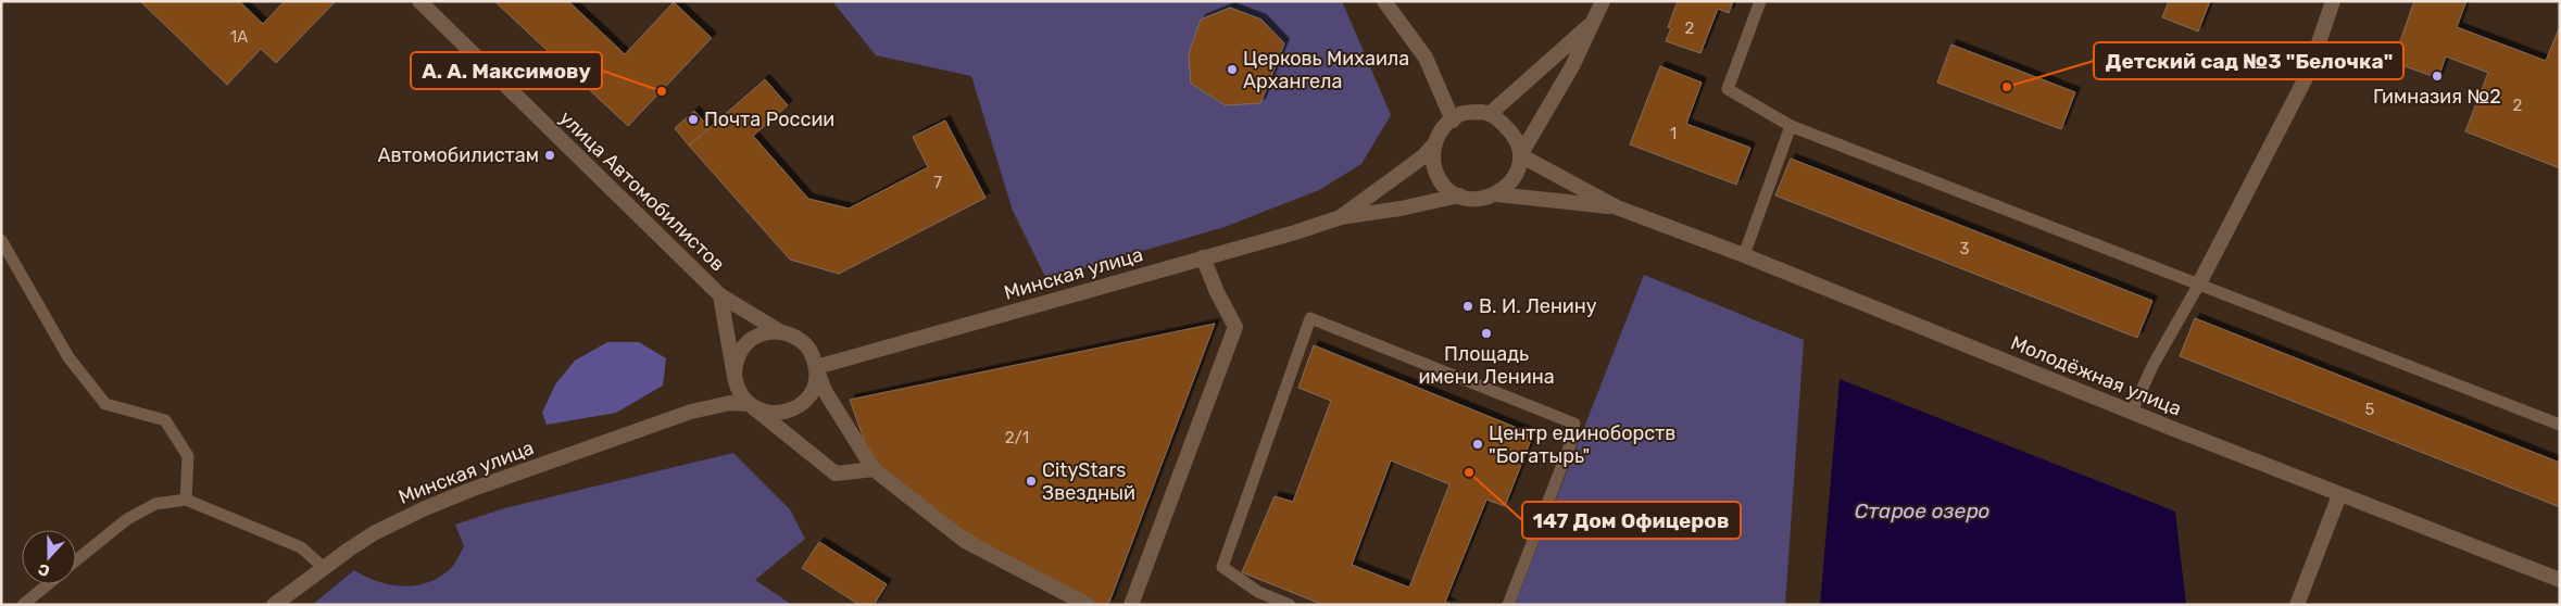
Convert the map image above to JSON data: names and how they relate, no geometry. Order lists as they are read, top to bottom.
{
  "streets": {
    "street": ["улица Автомобилистов", "Минская улица", "Молодёжная улица"]
  },
  "crossings": [
    ["улица Автомобилистов", "Минская улица"],
    ["Минская улица", "Молодёжная улица"]
  ],
  "water": ["Старое озеро"],
  "places": [
    "Церковь Михаила Архангела",
    "Гимназия №2",
    "Детский сад №3 \"Белочка\"",
    "А. А. Максимову",
    "Почта России",
    "Автомобилистам",
    "В. И. Ленину",
    "Площадь имени Ленина",
    "Центр единоборств \"Богатырь\"",
    "147 Дом Офицеров",
    "CityStars Звездный"
  ],
  "house_numbers": [
    "2",
    "1А",
    "2",
    "1",
    "7",
    "3",
    "5",
    "2/1"
  ],
  "north": "bottom"
}
